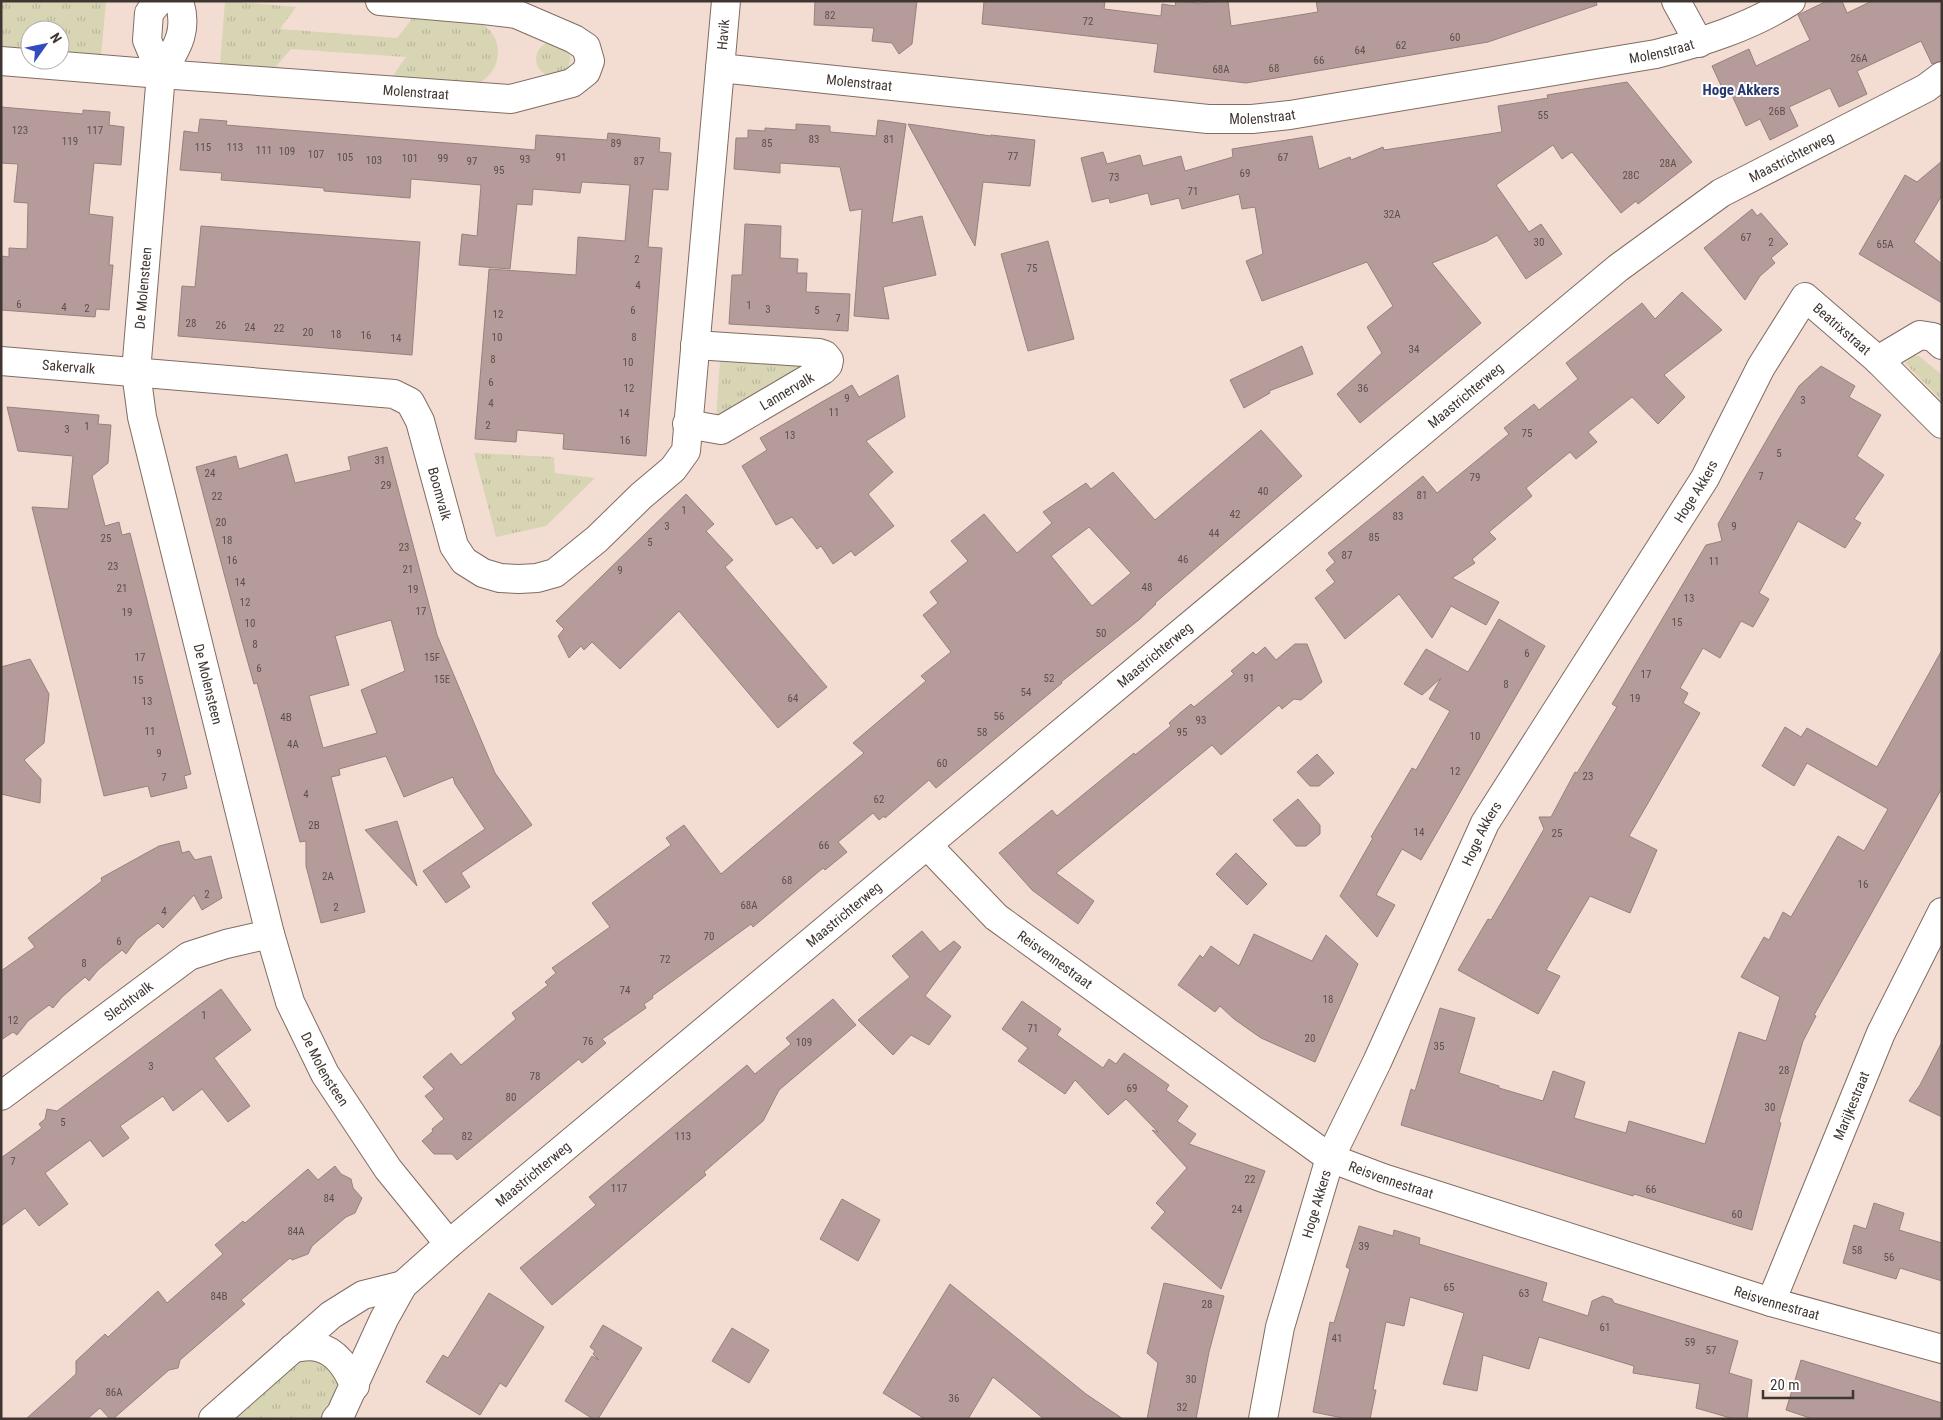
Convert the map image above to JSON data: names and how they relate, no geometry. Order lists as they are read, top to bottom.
{
  "streets": {
    "street": [
      "Havik",
      "Molenstraat",
      "Maastrichterweg",
      "De Molensteen",
      "Beatrixstraat",
      "Sakervalk",
      "Lannervalk",
      "Hoge Akkers",
      "Boomvalk",
      "Reisvennestraat",
      "Slechtvalk",
      "Marijkestraat"
    ]
  },
  "crossings": [
    ["Havik", "Molenstraat"],
    ["Molenstraat", "De Molensteen"],
    ["Maastrichterweg", "De Molensteen"],
    ["Maastrichterweg", "Reisvennestraat"],
    ["De Molensteen", "Sakervalk"],
    ["De Molensteen", "Boomvalk"],
    ["De Molensteen", "Slechtvalk"],
    ["Beatrixstraat", "Hoge Akkers"],
    ["Sakervalk", "Boomvalk"],
    ["Lannervalk", "Boomvalk"],
    ["Hoge Akkers", "Reisvennestraat"],
    ["Reisvennestraat", "Marijkestraat"]
  ],
  "districts": ["Hoge Akkers"],
  "house_numbers": [
    "82",
    "72",
    "60",
    "62",
    "64",
    "26A",
    "66",
    "68",
    "68A",
    "26B",
    "55",
    "123",
    "117",
    "83",
    "81",
    "119",
    "89",
    "85",
    "115",
    "113",
    "111",
    "109",
    "107",
    "77",
    "105",
    "91",
    "67",
    "101",
    "99",
    "93",
    "103",
    "97",
    "87",
    "28A",
    "95",
    "69",
    "28C",
    "73",
    "71",
    "32A",
    "67",
    "30",
    "2",
    "65A",
    "2",
    "75",
    "4",
    "6",
    "1",
    "4",
    "2",
    "3",
    "6",
    "5",
    "12",
    "7",
    "28",
    "26",
    "24",
    "22",
    "20",
    "18",
    "16",
    "10",
    "8",
    "14",
    "34",
    "8",
    "10",
    "6",
    "12",
    "36",
    "9",
    "3",
    "4",
    "11",
    "14",
    "2",
    "1",
    "3",
    "75",
    "13",
    "16",
    "5",
    "31",
    "24",
    "7",
    "79",
    "29",
    "40",
    "81",
    "22",
    "1",
    "42",
    "83",
    "20",
    "3",
    "9",
    "44",
    "85",
    "25",
    "18",
    "5",
    "23",
    "87",
    "46",
    "16",
    "11",
    "23",
    "21",
    "9",
    "14",
    "48",
    "21",
    "19",
    "13",
    "12",
    "17",
    "19",
    "15",
    "10",
    "50",
    "8",
    "6",
    "17",
    "15F",
    "6",
    "17",
    "52",
    "91",
    "15E",
    "15",
    "8",
    "54",
    "64",
    "19",
    "13",
    "56",
    "4B",
    "93",
    "11",
    "58",
    "95",
    "10",
    "4A",
    "9",
    "60",
    "12",
    "23",
    "7",
    "4",
    "62",
    "2B",
    "14",
    "25",
    "66",
    "2A",
    "68",
    "16",
    "2",
    "68A",
    "2",
    "4",
    "70",
    "6",
    "72",
    "8",
    "74",
    "18",
    "1",
    "12",
    "71",
    "20",
    "76",
    "109",
    "35",
    "3",
    "28",
    "78",
    "69",
    "80",
    "30",
    "5",
    "82",
    "113",
    "7",
    "22",
    "117",
    "66",
    "84",
    "24",
    "60",
    "84A",
    "39",
    "58",
    "56",
    "65",
    "63",
    "84B",
    "28",
    "61",
    "41",
    "59",
    "57",
    "30",
    "86A",
    "36",
    "32"
  ],
  "scale_bar": "20 m",
  "north": "top right"
}
